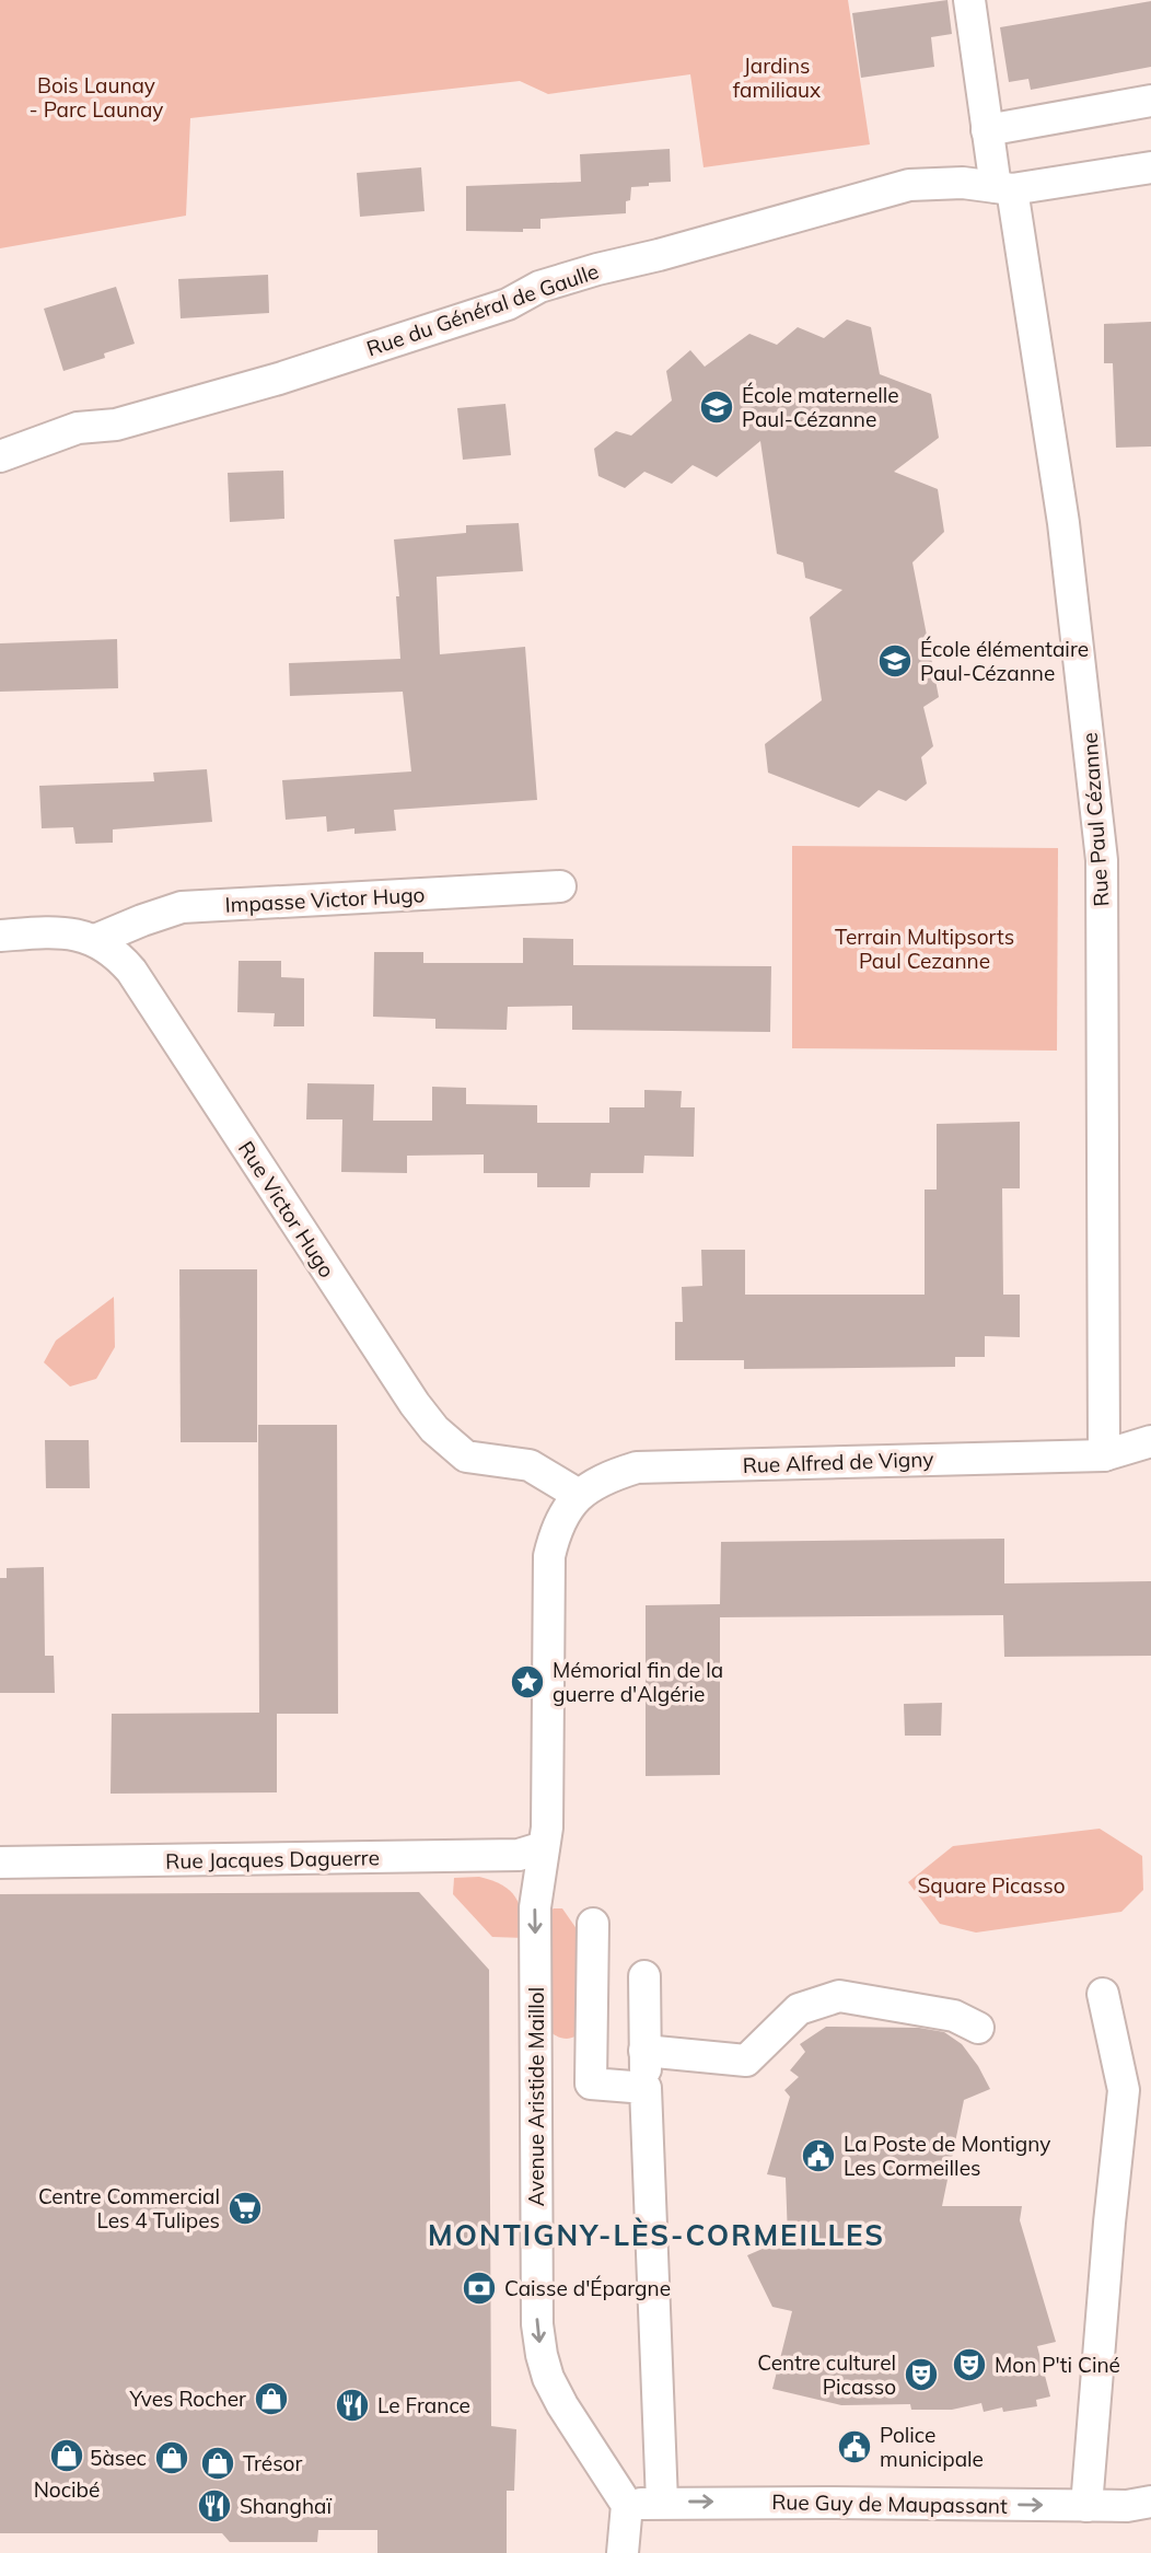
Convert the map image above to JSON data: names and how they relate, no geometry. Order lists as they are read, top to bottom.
{
  "streets": {
    "street": [
      "Rue du Général de Gaulle",
      "Rue Paul Cézanne",
      "Impasse Victor Hugo",
      "Rue Victor Hugo",
      "Rue Alfred de Vigny",
      "Rue Jacques Daguerre",
      "Avenue Aristide Maillol",
      "Rue Guy de Maupassant"
    ]
  },
  "crossings": [
    ["Rue du Général de Gaulle", "Rue Paul Cézanne"],
    ["Rue Paul Cézanne", "Rue Alfred de Vigny"],
    ["Impasse Victor Hugo", "Rue Victor Hugo"],
    ["Rue Victor Hugo", "Rue Alfred de Vigny"],
    ["Rue Victor Hugo", "Avenue Aristide Maillol"],
    ["Rue Alfred de Vigny", "Avenue Aristide Maillol"],
    ["Rue Jacques Daguerre", "Avenue Aristide Maillol"],
    ["Avenue Aristide Maillol", "Rue Guy de Maupassant"]
  ],
  "one_way": ["Rue Guy de Maupassant"],
  "districts": ["MONTIGNY-LÈS-CORMEILLES"],
  "parks": [
    "Jardins familiaux",
    "Bois Launay - Parc Launay",
    "Terrain Multipsorts Paul Cezanne",
    "Square Picasso"
  ],
  "places": {
    "school or university": ["École maternelle Paul-Cézanne", "École élémentaire Paul-Cézanne"],
    "place": ["Mémorial fin de la guerre d'Algérie"],
    "public building": ["La Poste de Montigny Les Cormeilles", "Police municipale"],
    "supermarket": ["Centre Commercial Les 4 Tulipes"],
    "bank": ["Caisse d'Épargne"],
    "theatre": ["Mon P'ti Ciné", "Centre culturel Picasso"],
    "shop": [
      "Yves Rocher",
      "Nocibé",
      "5àsec",
      "Trésor"
    ],
    "restaurant": ["Le France", "Shanghaï"]
  }
}
